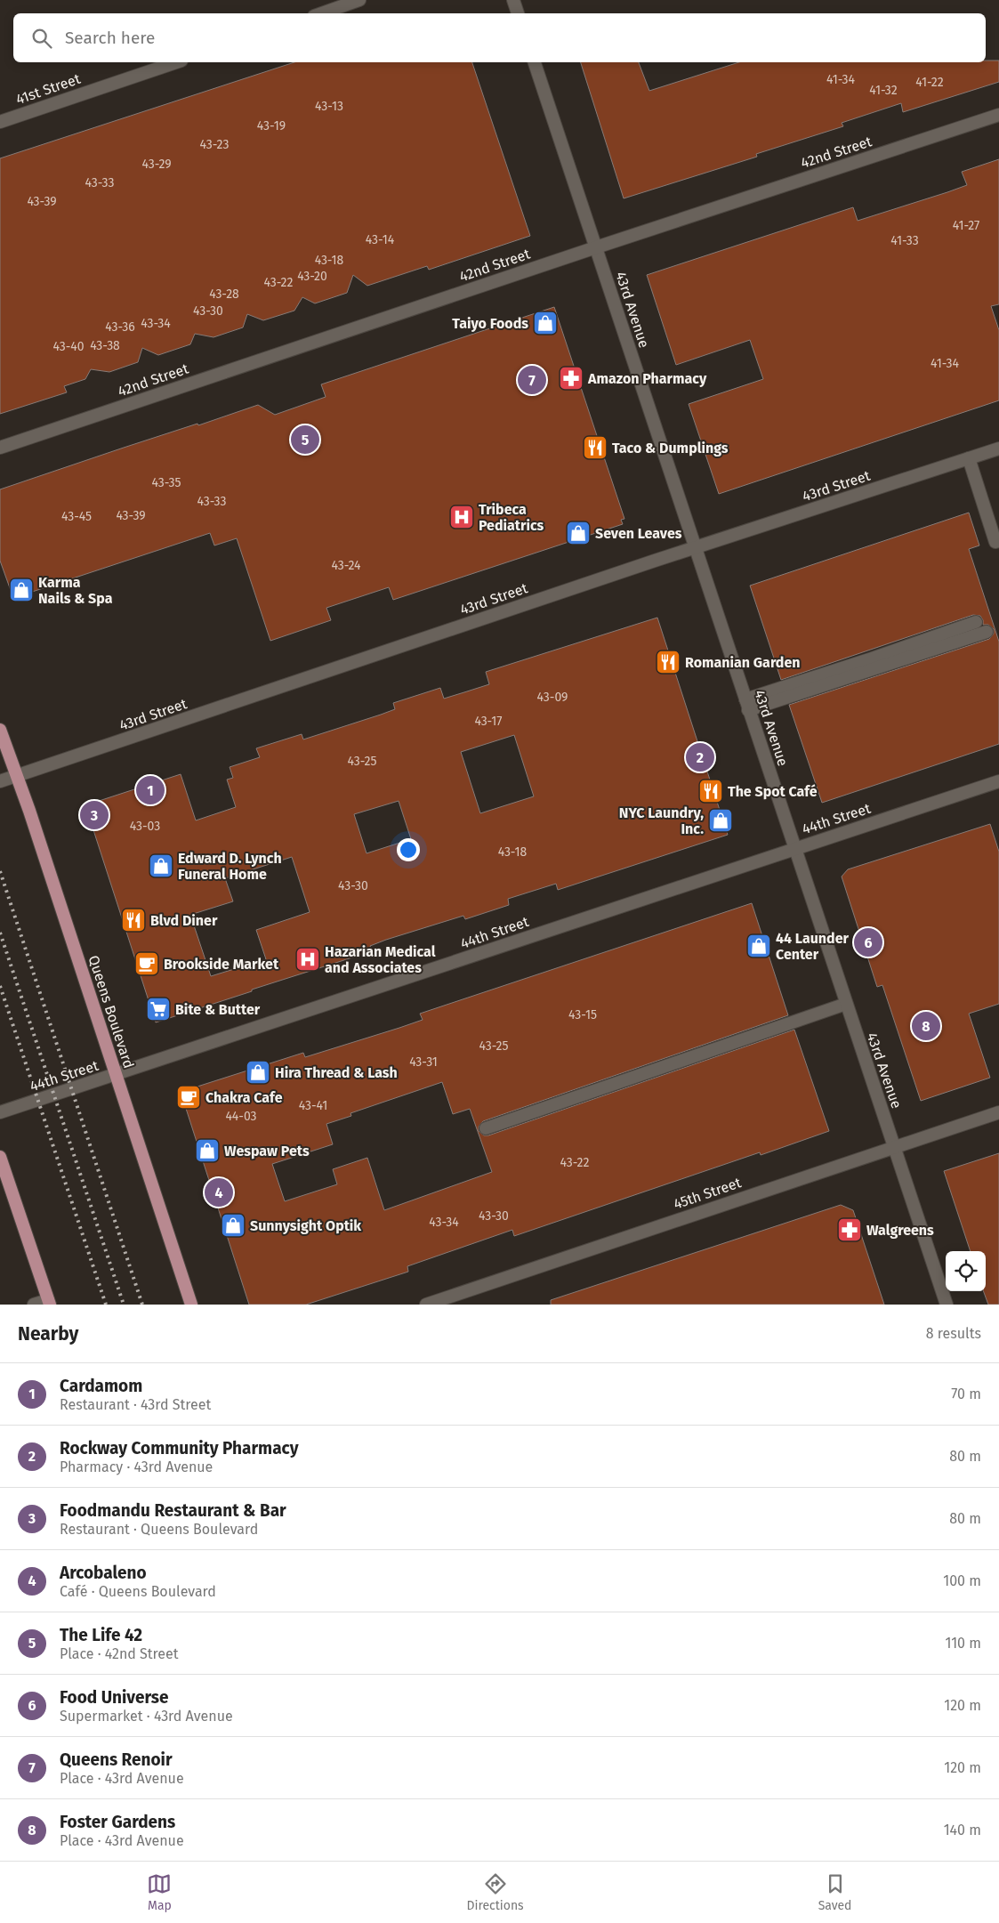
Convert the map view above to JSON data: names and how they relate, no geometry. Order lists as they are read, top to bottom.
{
  "streets": {
    "main road": ["Queens Boulevard"],
    "street": [
      "41st Street",
      "42nd Street",
      "43rd Avenue",
      "43rd Street",
      "44th Street",
      "45th Street"
    ]
  },
  "crossings": [
    ["42nd Street", "43rd Avenue"],
    ["43rd Avenue", "43rd Street"],
    ["43rd Avenue", "44th Street"],
    ["43rd Avenue", "45th Street"],
    ["43rd Street", "Queens Boulevard"],
    ["44th Street", "Queens Boulevard"]
  ],
  "places": {
    "shop": [
      "Taiyo Foods",
      "Seven Leaves",
      "Karma Nails & Spa",
      "NYC Laundry, Inc.",
      "Edward D. Lynch Funeral Home",
      "44 Launder Center",
      "Hira Thread & Lash",
      "Wespaw Pets",
      "Sunnysight Optik"
    ],
    "pharmacy": ["Amazon Pharmacy", "Walgreens"],
    "restaurant": [
      "Taco & Dumplings",
      "Romanian Garden",
      "The Spot Café",
      "Blvd Diner"
    ],
    "hospital": ["Tribeca Pediatrics", "Hazarian Medical and Associates"],
    "cafe": ["Brookside Market", "Chakra Cafe"],
    "supermarket": ["Bite & Butter"]
  },
  "house_numbers": [
    "41-34",
    "41-22",
    "41-32",
    "43-13",
    "43-19",
    "43-23",
    "43-29",
    "43-33",
    "43-39",
    "41-27",
    "43-14",
    "41-33",
    "43-18",
    "43-20",
    "43-22",
    "43-28",
    "43-30",
    "43-34",
    "43-36",
    "43-38",
    "43-40",
    "41-34",
    "43-35",
    "43-33",
    "43-39",
    "43-45",
    "43-24",
    "43-09",
    "43-17",
    "43-25",
    "43-03",
    "43-18",
    "43-30",
    "43-15",
    "43-25",
    "43-31",
    "43-41",
    "44-03",
    "43-22",
    "43-30",
    "43-34"
  ],
  "page": {
    "search": "Search here",
    "pins": [
      "7",
      "5",
      "2",
      "1",
      "3",
      "6",
      "8",
      "4"
    ],
    "heading": ["Nearby", "8 results"],
    "list": [
      {
        "mark": "1",
        "name": "Cardamom",
        "note": "Restaurant · 43rd Street",
        "value": "70 m"
      },
      {
        "mark": "2",
        "name": "Rockway Community Pharmacy",
        "note": "Pharmacy · 43rd Avenue",
        "value": "80 m"
      },
      {
        "mark": "3",
        "name": "Foodmandu Restaurant & Bar",
        "note": "Restaurant · Queens Boulevard",
        "value": "80 m"
      },
      {
        "mark": "4",
        "name": "Arcobaleno",
        "note": "Café · Queens Boulevard",
        "value": "100 m"
      },
      {
        "mark": "5",
        "name": "The Life 42",
        "note": "Place · 42nd Street",
        "value": "110 m"
      },
      {
        "mark": "6",
        "name": "Food Universe",
        "note": "Supermarket · 43rd Avenue",
        "value": "120 m"
      },
      {
        "mark": "7",
        "name": "Queens Renoir",
        "note": "Place · 43rd Avenue",
        "value": "120 m"
      },
      {
        "mark": "8",
        "name": "Foster Gardens",
        "note": "Place · 43rd Avenue",
        "value": "140 m"
      }
    ],
    "nav": ["Map", "Directions", "Saved"]
  }
}
